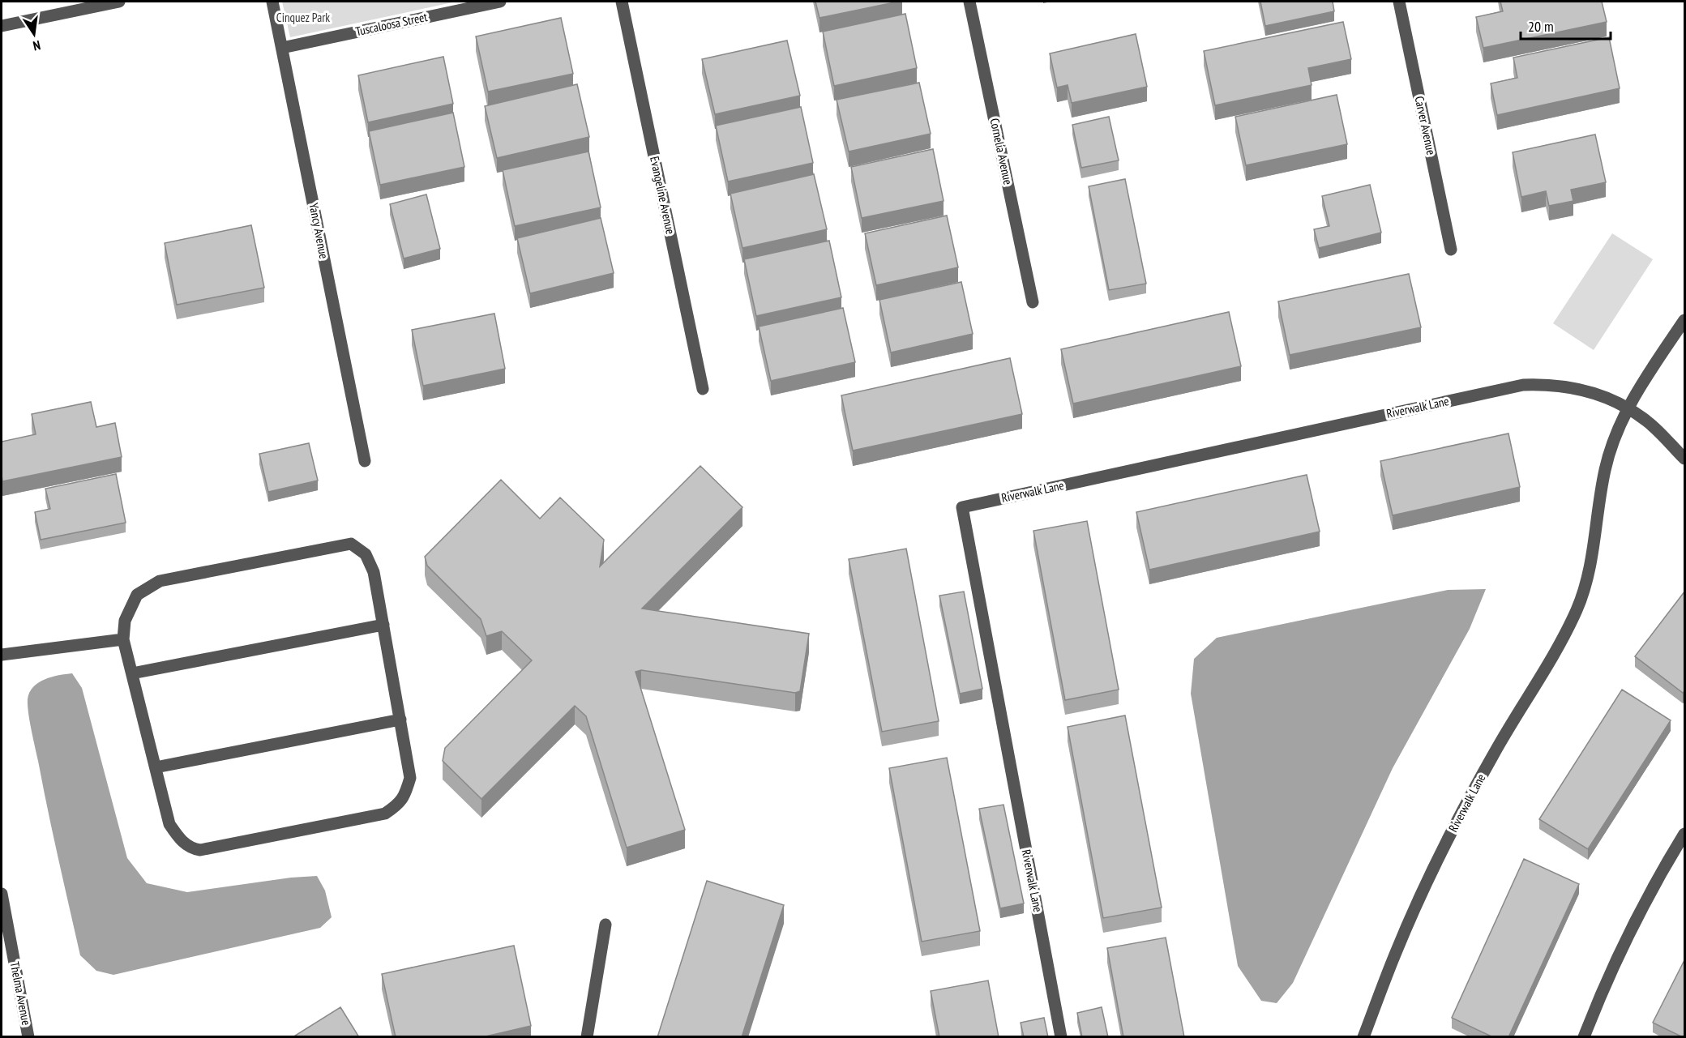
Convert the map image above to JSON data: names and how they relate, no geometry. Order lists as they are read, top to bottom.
{
  "streets": {
    "street": [
      "Tuscaloosa Street",
      "Carver Avenue",
      "Cornelia Avenue",
      "Evangeline Avenue",
      "Yancy Avenue",
      "Riverwalk Lane",
      "Thelma Avenue"
    ]
  },
  "crossings": [
    ["Tuscaloosa Street", "Yancy Avenue"]
  ],
  "parks": ["Cinquez Park"],
  "scale_bar": "20 m",
  "north": "bottom"
}
